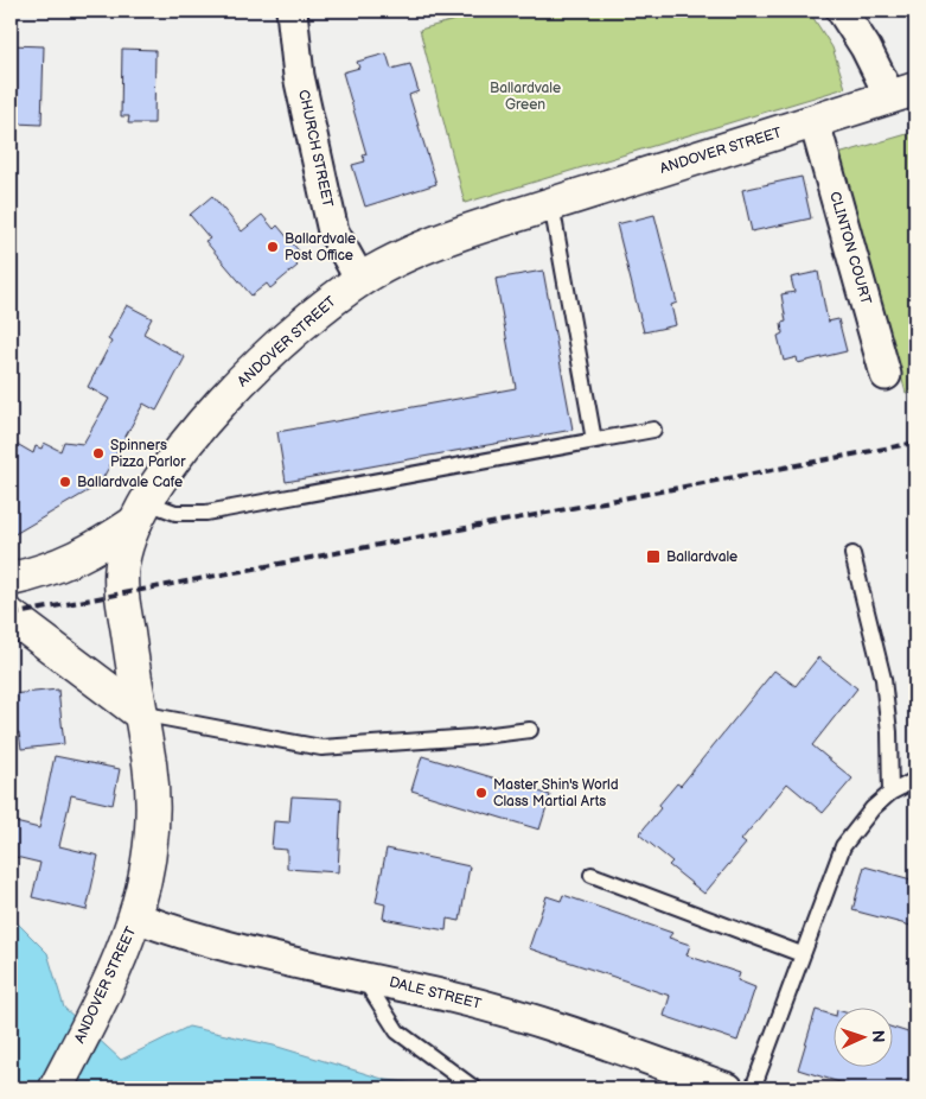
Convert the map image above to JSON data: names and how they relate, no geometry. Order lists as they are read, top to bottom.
{
  "streets": {
    "main road": ["ANDOVER STREET"],
    "street": ["CHURCH STREET", "CLINTON COURT", "DALE STREET"]
  },
  "crossings": [
    ["CHURCH STREET", "ANDOVER STREET"],
    ["ANDOVER STREET", "CLINTON COURT"],
    ["ANDOVER STREET", "DALE STREET"]
  ],
  "parks": ["Ballardvale Green"],
  "places": {
    "other": [
      "Ballardvale Post Office",
      "Spinners Pizza Parlor",
      "Ballardvale Cafe",
      "Master Shin's World Class Martial Arts"
    ],
    "transit": ["Ballardvale"]
  },
  "north": "right"
}
